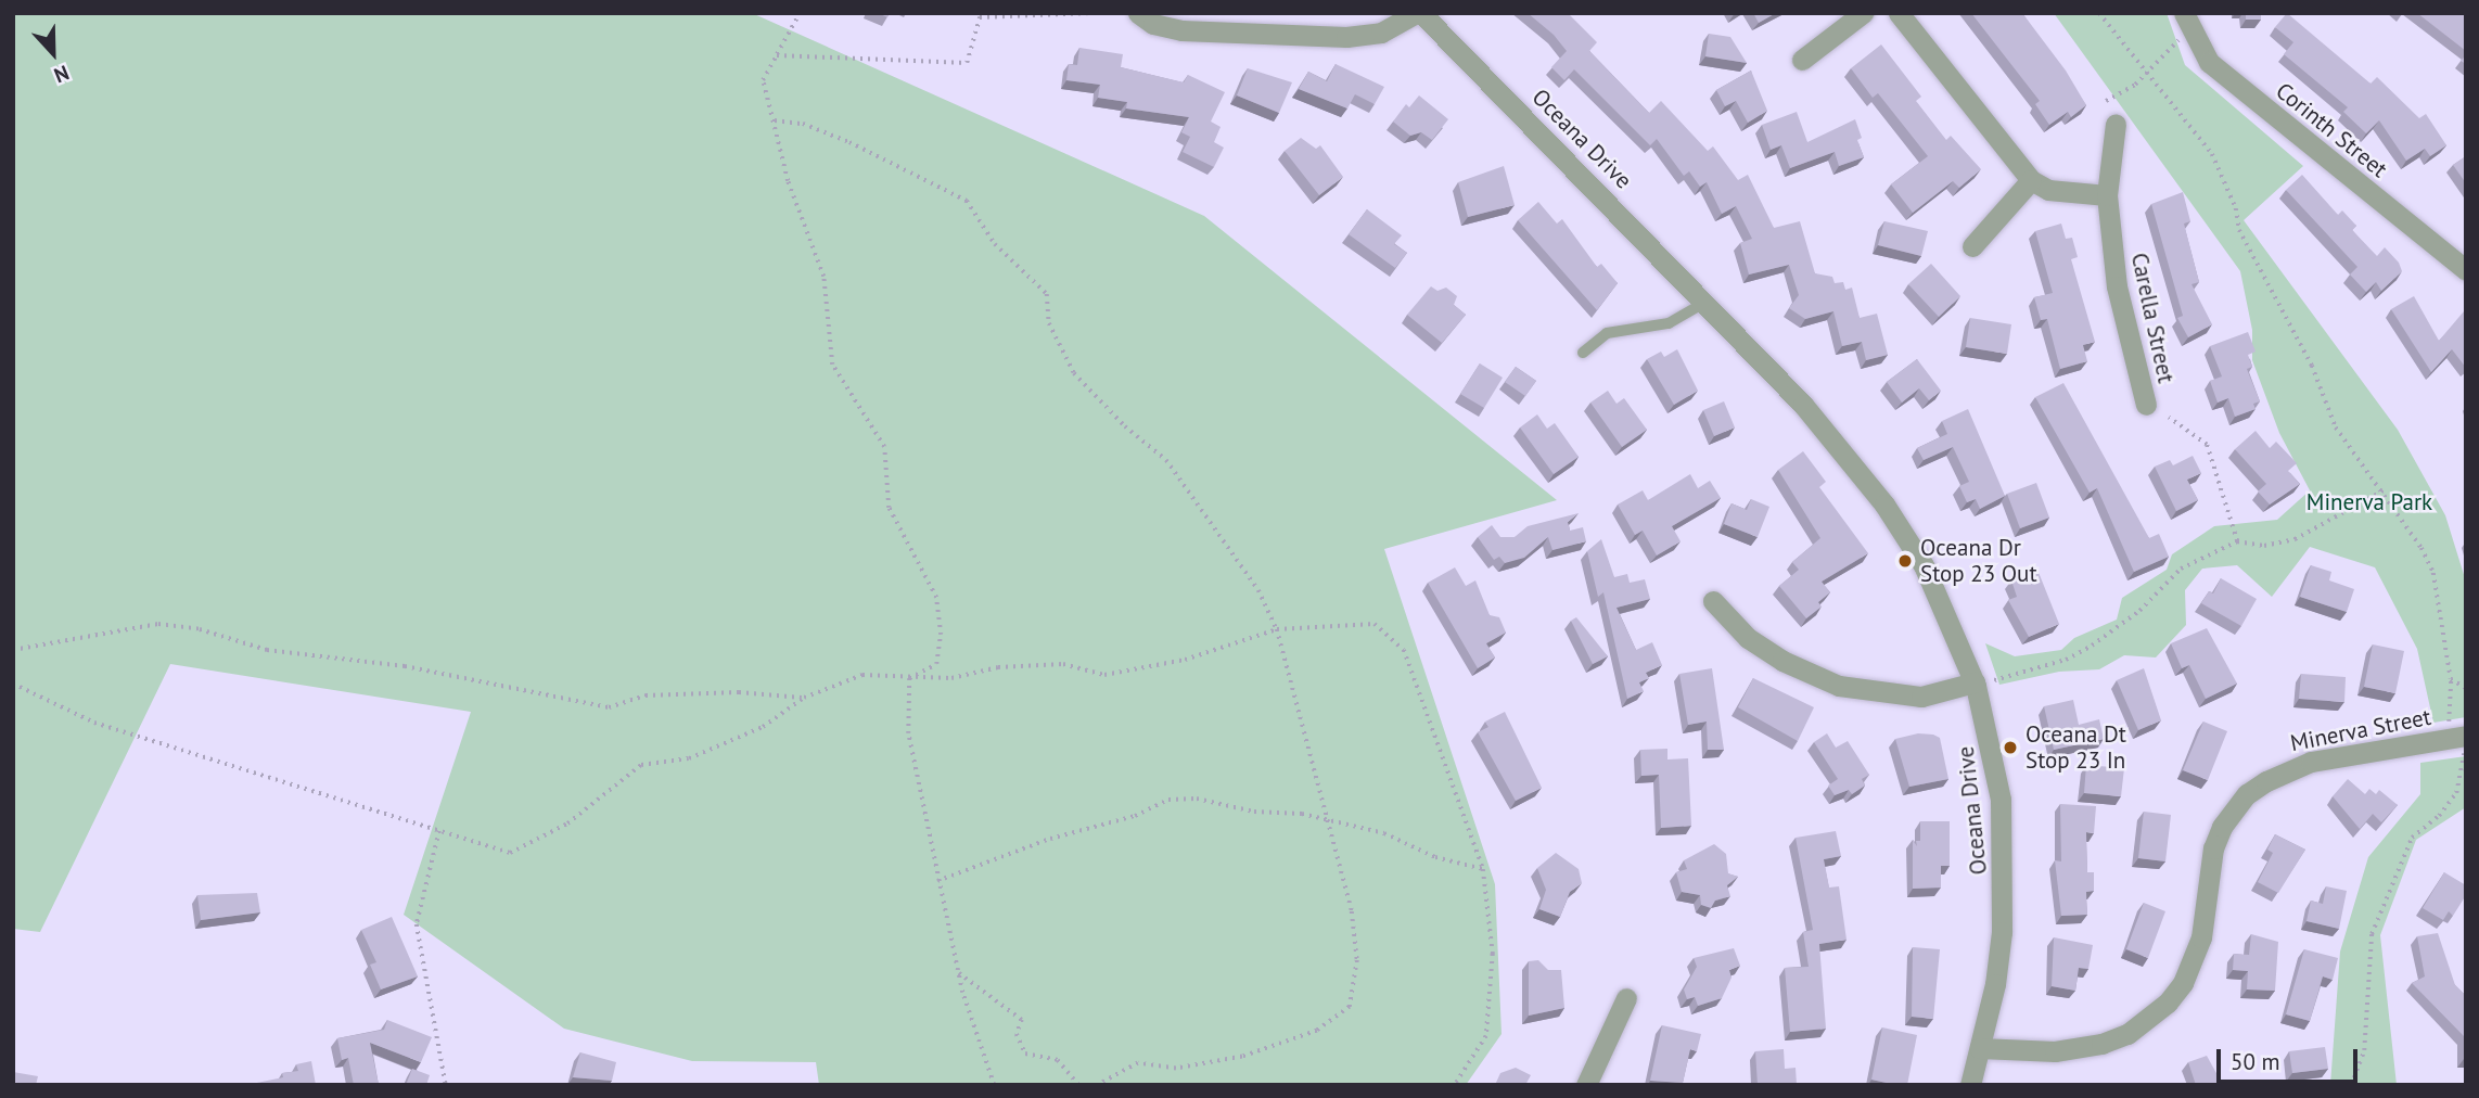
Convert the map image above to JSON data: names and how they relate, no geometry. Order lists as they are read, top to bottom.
{
  "streets": {
    "street": [
      "Corinth Street",
      "Oceana Drive",
      "Carella Street",
      "Minerva Street"
    ]
  },
  "crossings": [
    ["Oceana Drive", "Minerva Street"]
  ],
  "parks": ["Minerva Park"],
  "places": ["Oceana Dr Stop 23 Out", "Oceana Dt Stop 23 In"],
  "scale_bar": "50 m",
  "north": "bottom"
}
